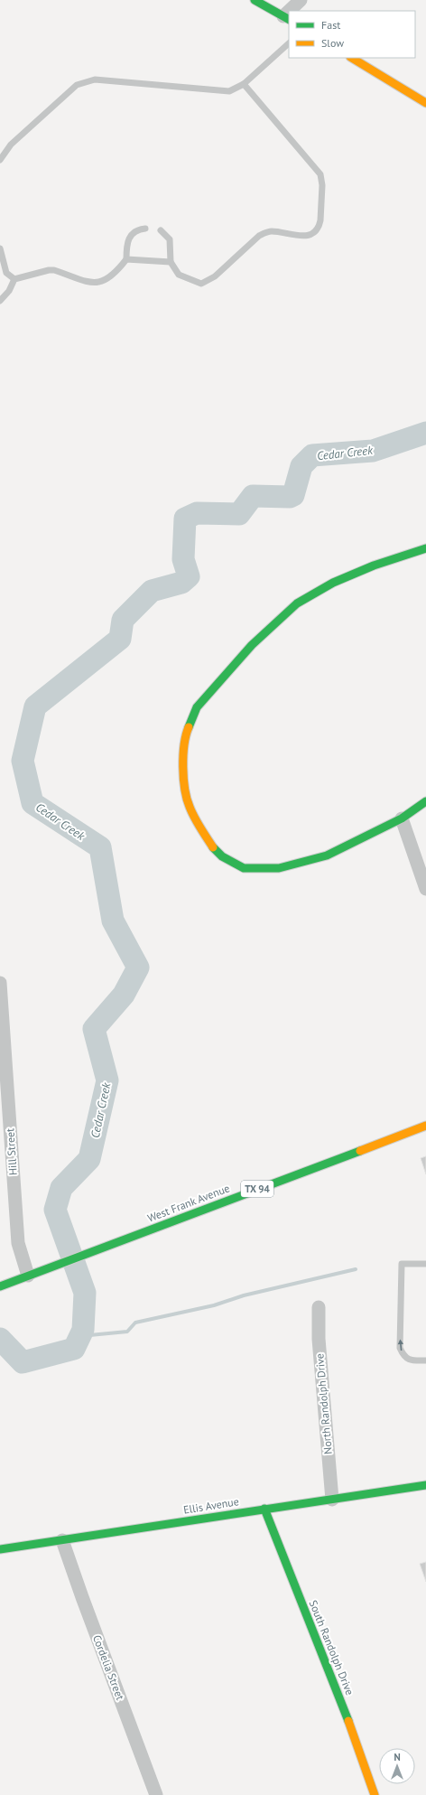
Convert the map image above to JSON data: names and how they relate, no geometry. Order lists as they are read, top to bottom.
{
  "streets": {
    "street": [
      "Hill Street",
      "TX 94",
      "West Frank Avenue",
      "North Randolph Drive",
      "Ellis Avenue",
      "South Randolph Drive",
      "Cordelia Street"
    ]
  },
  "crossings": [
    ["Hill Street", "West Frank Avenue"],
    ["North Randolph Drive", "Ellis Avenue"],
    ["Ellis Avenue", "South Randolph Drive"],
    ["Ellis Avenue", "Cordelia Street"]
  ],
  "water": ["Cedar Creek"],
  "legend": ["Fast", "Slow"],
  "north": "top"
}
